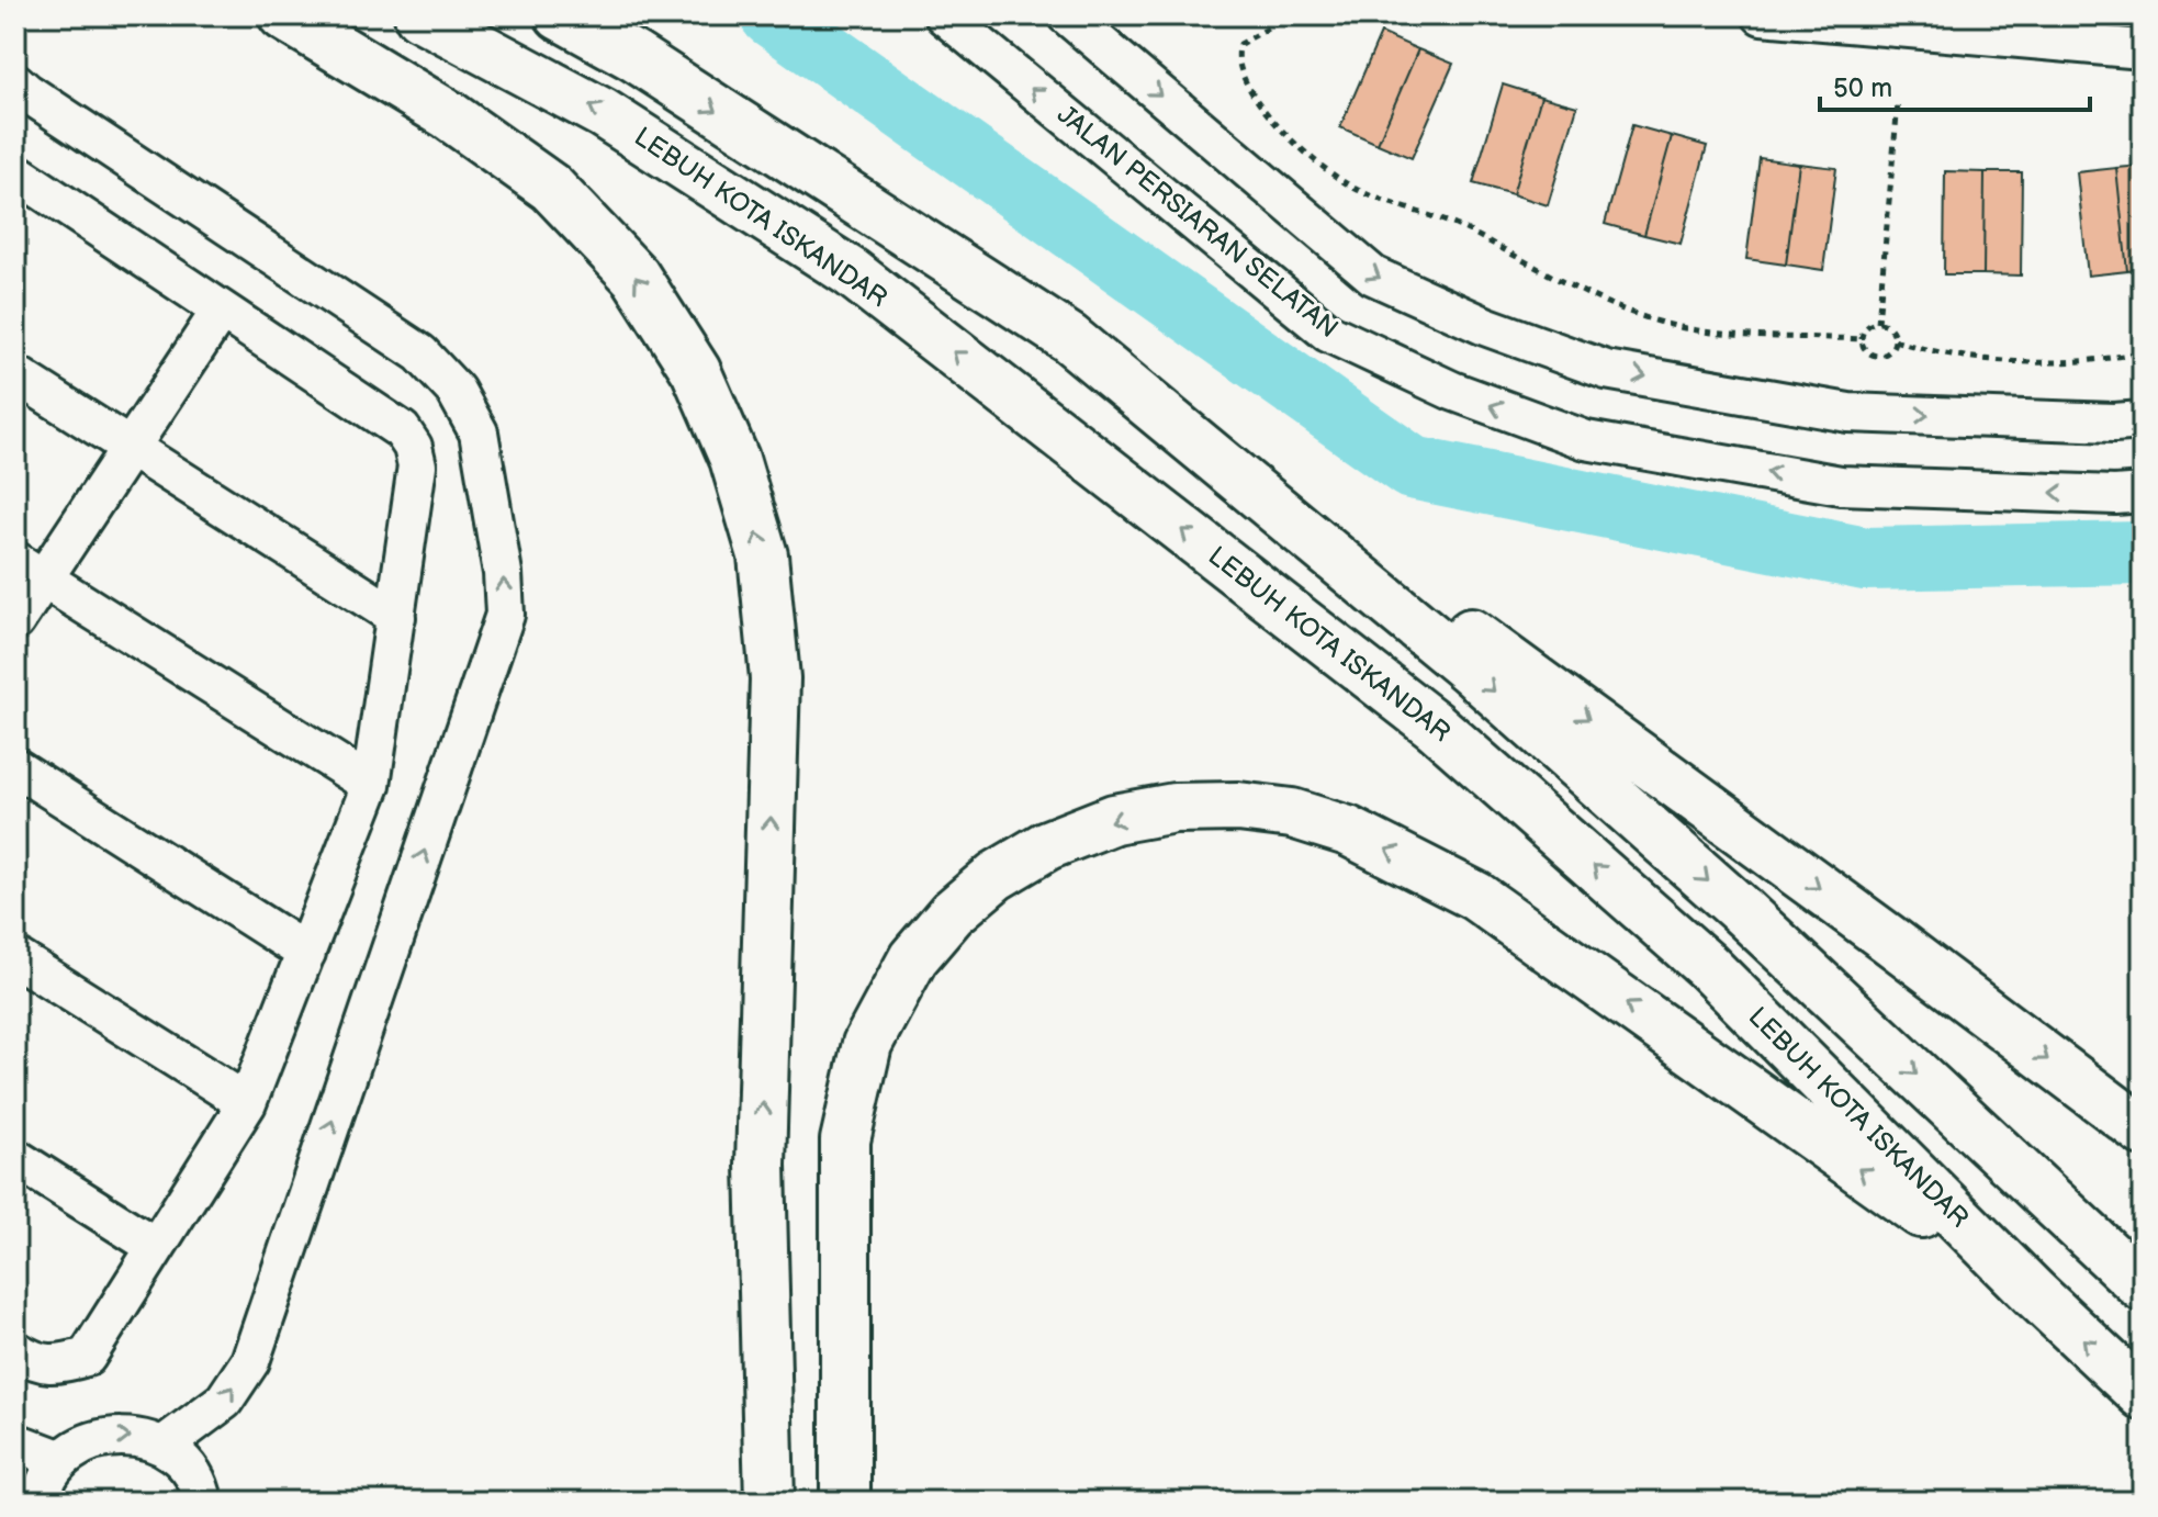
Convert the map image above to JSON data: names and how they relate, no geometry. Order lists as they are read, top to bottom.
{
  "streets": {
    "highway": ["LEBUH KOTA ISKANDAR"],
    "street": ["JALAN PERSIARAN SELATAN"]
  },
  "scale_bar": "50 m"
}
